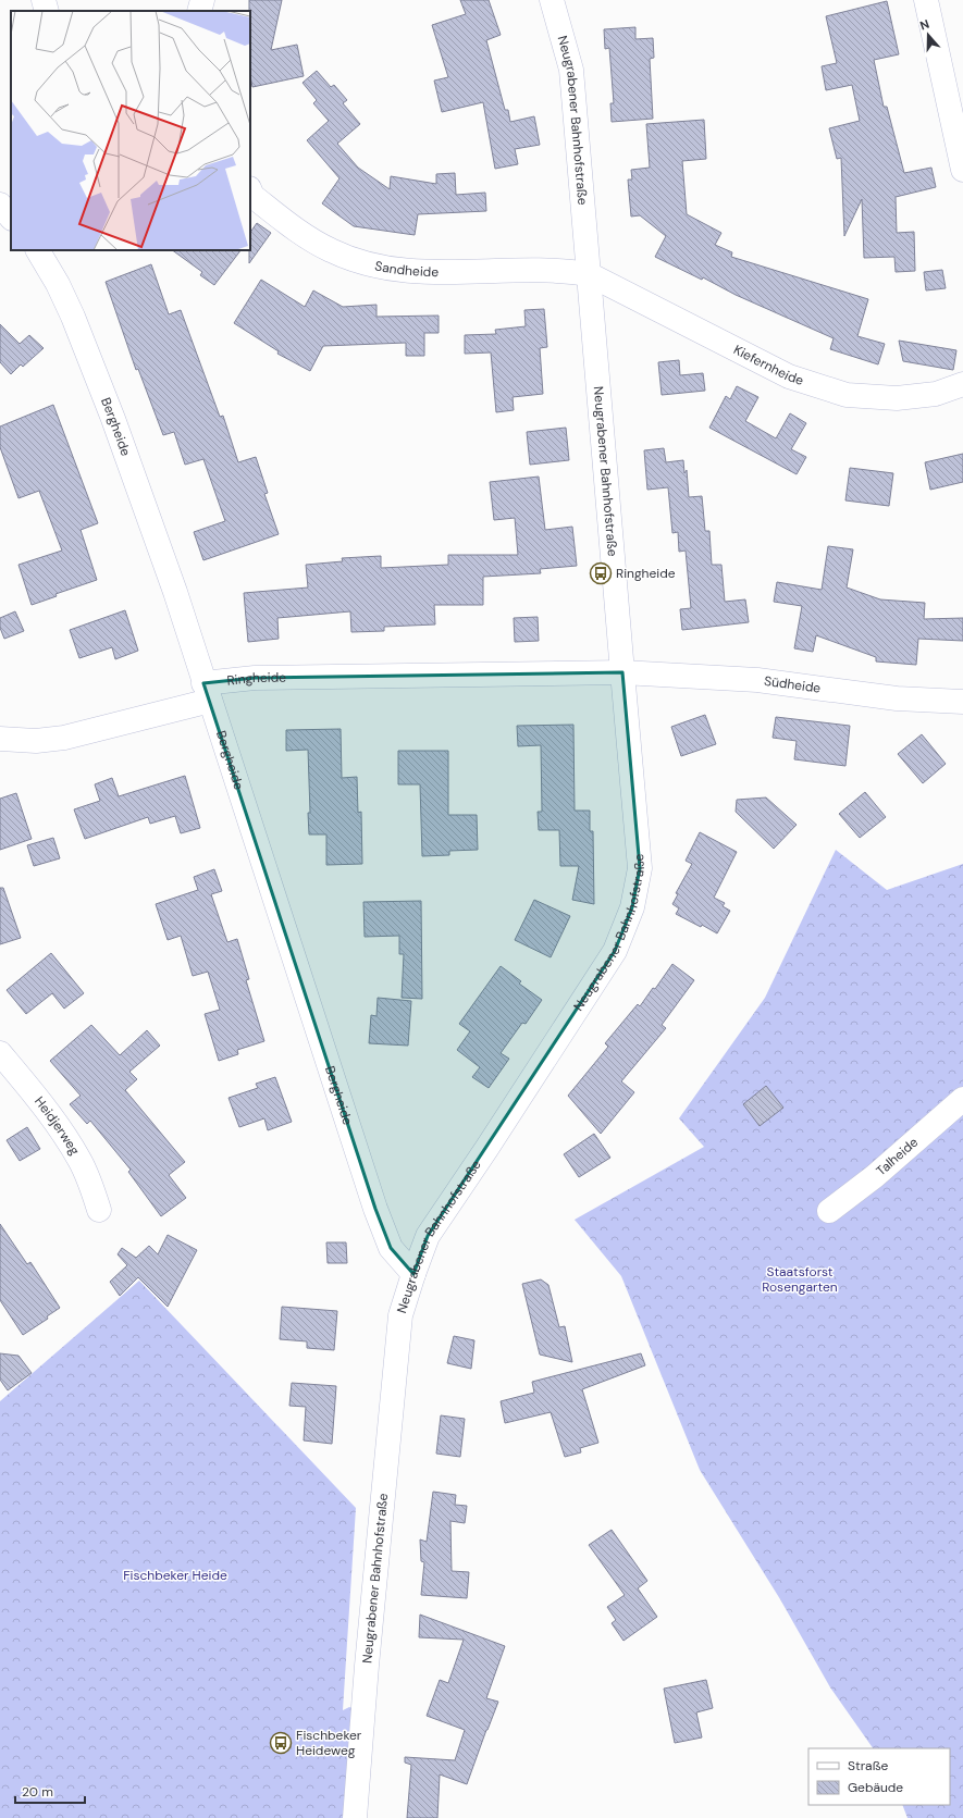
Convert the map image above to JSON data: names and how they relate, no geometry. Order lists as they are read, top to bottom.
{
  "streets": {
    "street": [
      "Neugrabener Bahnhofstraße",
      "Sandheide",
      "Kiefernheide",
      "Bergheide",
      "Ringheide",
      "Südheide",
      "Heidjerweg",
      "Talheide"
    ]
  },
  "crossings": [
    ["Neugrabener Bahnhofstraße", "Sandheide"],
    ["Neugrabener Bahnhofstraße", "Kiefernheide"],
    ["Neugrabener Bahnhofstraße", "Bergheide"],
    ["Neugrabener Bahnhofstraße", "Ringheide"],
    ["Neugrabener Bahnhofstraße", "Südheide"],
    ["Sandheide", "Kiefernheide"],
    ["Bergheide", "Ringheide"],
    ["Ringheide", "Südheide"]
  ],
  "parks": ["Staatsforst Rosengarten", "Fischbeker Heide"],
  "places": {
    "bus stop": ["Ringheide", "Fischbeker Heideweg"]
  },
  "legend": ["Straße", "Gebäude"],
  "scale_bar": "20 m",
  "north": "top"
}
